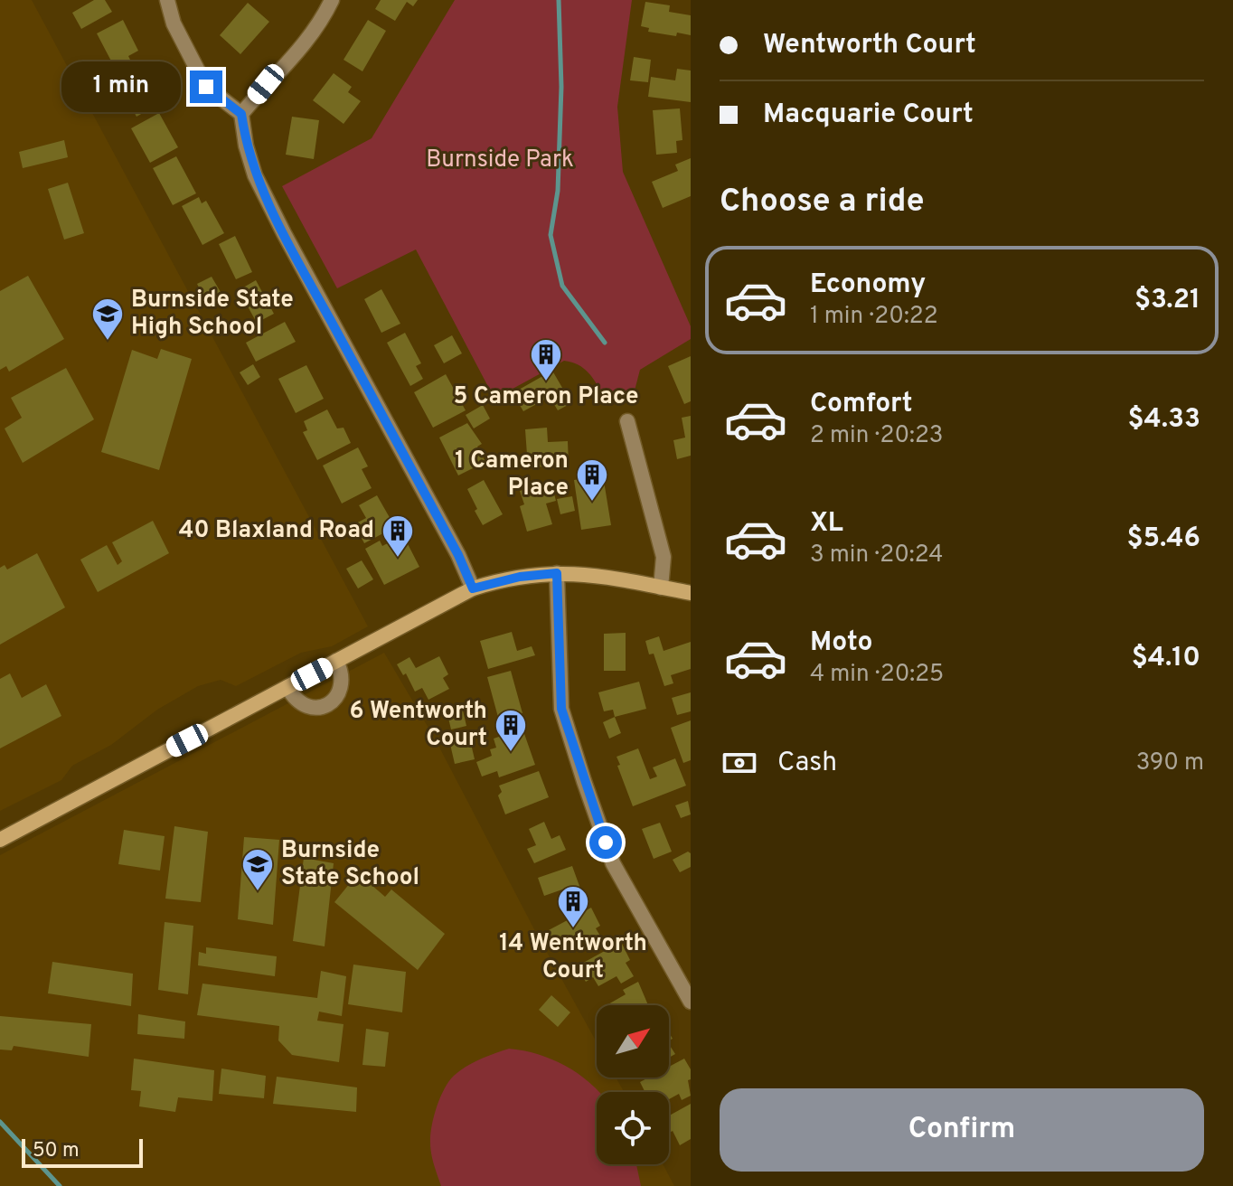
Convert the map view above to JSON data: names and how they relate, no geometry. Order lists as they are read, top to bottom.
{
  "parks": ["Burnside Park"],
  "places": {
    "school or university": ["Burnside State High School", "Burnside State School"],
    "building": [
      "5 Cameron Place",
      "1 Cameron Place",
      "40 Blaxland Road",
      "6 Wentworth Court",
      "14 Wentworth Court"
    ]
  },
  "scale_bar": "50 m",
  "north": "top right",
  "page": {
    "banner": ["Wentworth Court", "Macquarie Court"],
    "bubble": "1 min",
    "heading": "Choose a ride",
    "list": [
      {
        "name": "Economy",
        "note": "1 min · 20:22",
        "value": "$3.21"
      },
      {
        "name": "Comfort",
        "note": "2 min · 20:23",
        "value": "$4.33"
      },
      {
        "name": "XL",
        "note": "3 min · 20:24",
        "value": "$5.46"
      },
      {
        "name": "Moto",
        "note": "4 min · 20:25",
        "value": "$4.10"
      }
    ],
    "pay": ["Cash", "390 m"],
    "buttons": "Confirm",
    "scale": "50 m"
  }
}
